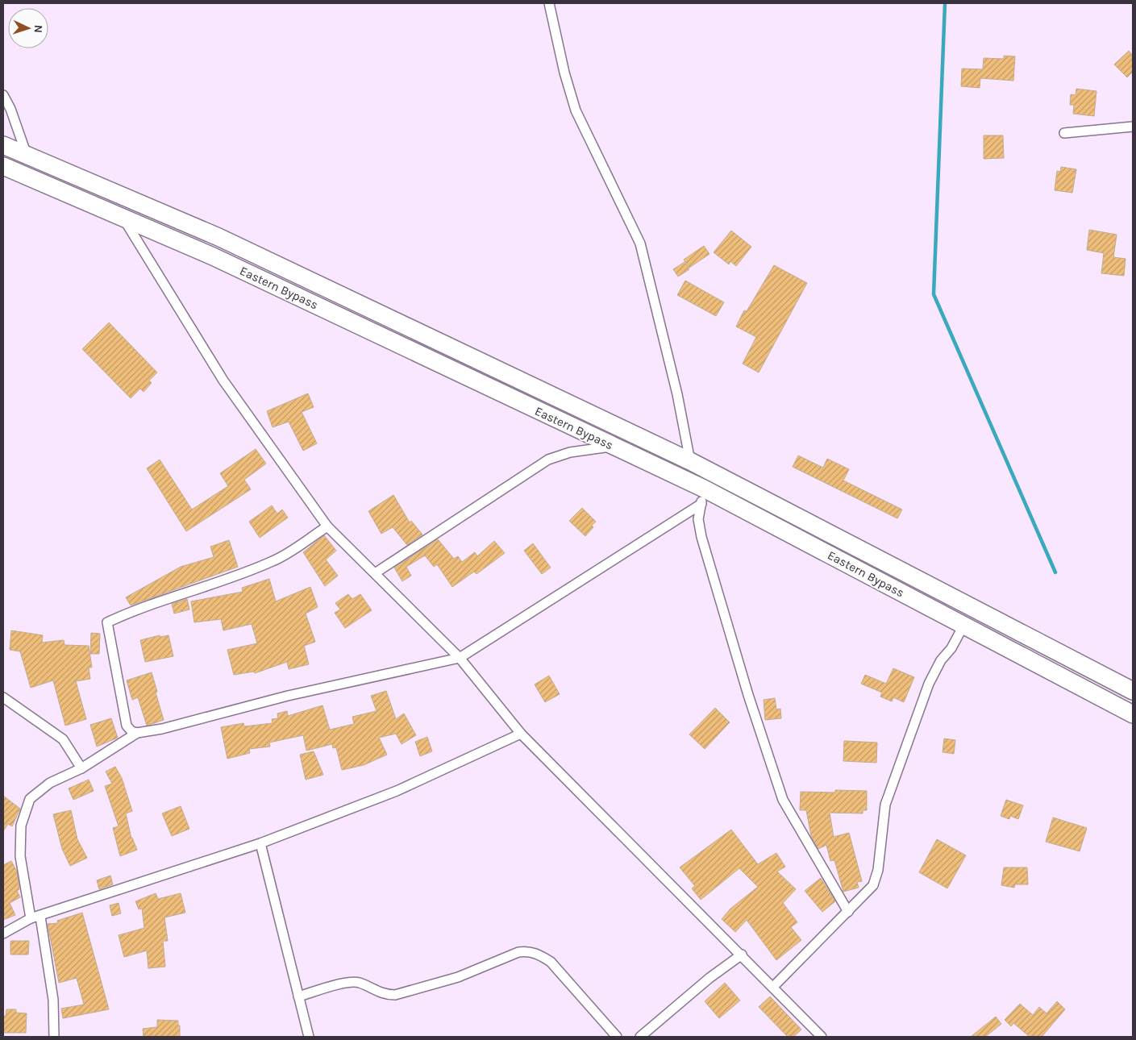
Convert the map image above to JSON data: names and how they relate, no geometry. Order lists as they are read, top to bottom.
{
  "streets": {
    "highway": ["Eastern Bypass"]
  },
  "north": "right"
}
